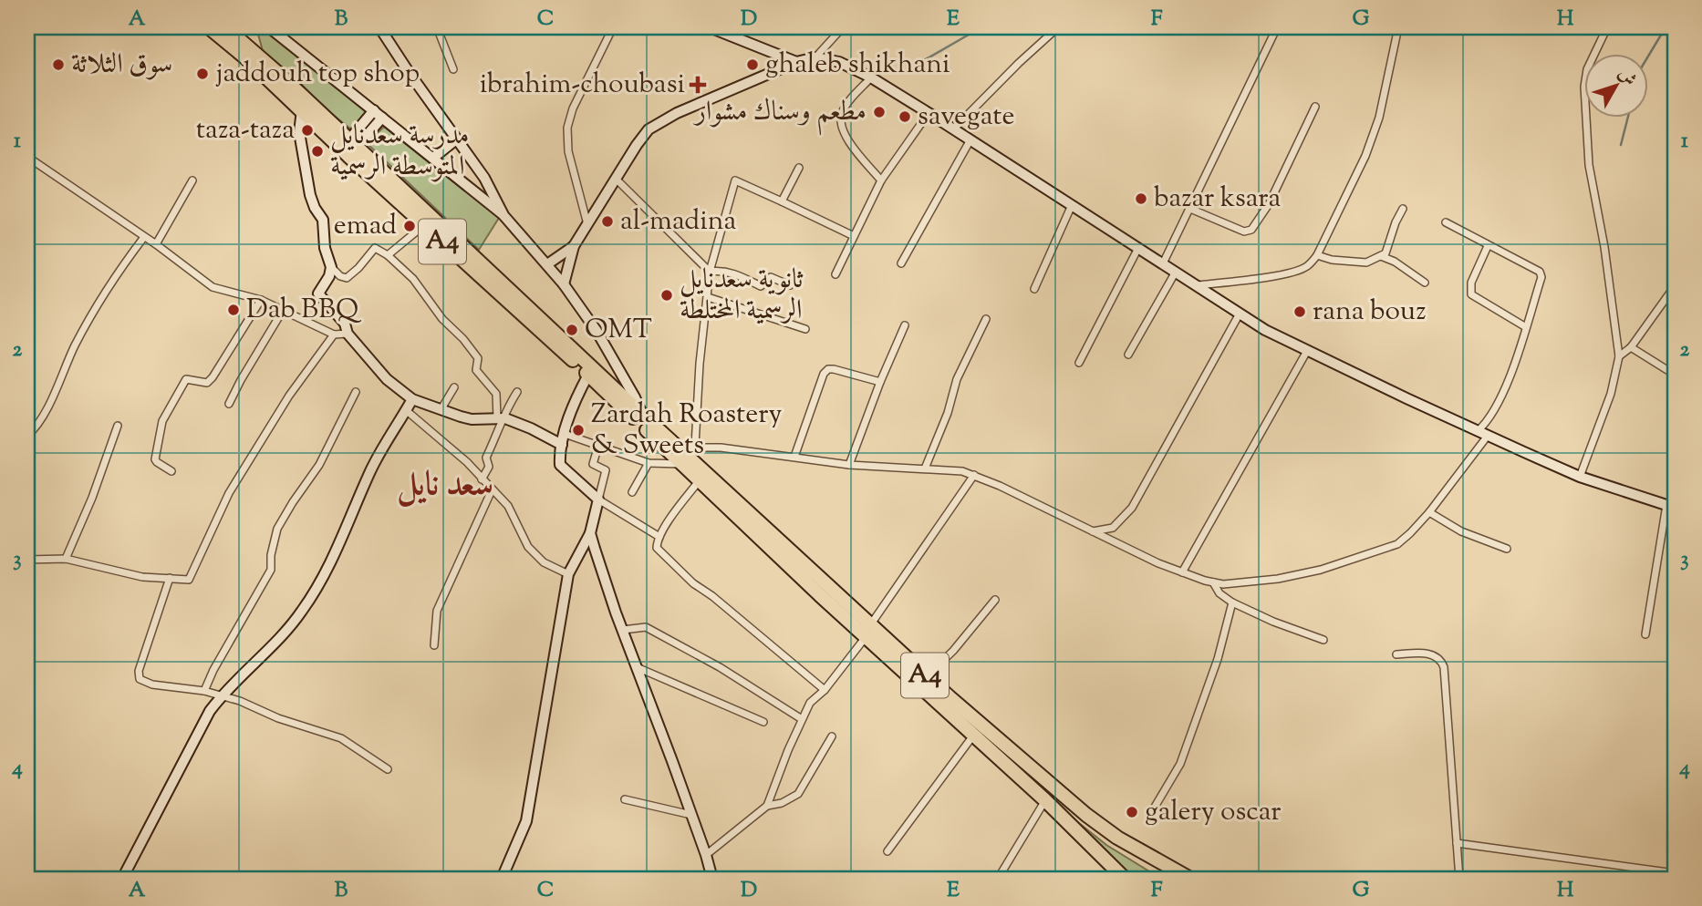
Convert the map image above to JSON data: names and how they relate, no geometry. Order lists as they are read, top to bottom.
{
  "streets": {
    "highway": ["A4"]
  },
  "districts": ["سعد نايل"],
  "places": {
    "other": [
      "سوق الثلاثة",
      "ghaleb shikhani",
      "jaddouh top shop",
      "مطعم وسناك مشوار",
      "savegate",
      "taza-taza",
      "مدرسة سعدنايل المتوسطة الرسمية",
      "bazar ksara",
      "al-madina",
      "emad",
      "ثانوية سعدنايل الرسمية المختلطة",
      "Dab BBQ",
      "rana bouz",
      "OMT",
      "Zardah Roastery & Sweets",
      "galery oscar"
    ],
    "health": ["ibrahim-choubasi"]
  },
  "north": "top right",
  "grid": {
    "columns": [
      "A",
      "B",
      "C",
      "D",
      "E",
      "F",
      "G",
      "H"
    ],
    "rows": [
      "1",
      "2",
      "3",
      "4"
    ]
  }
}
